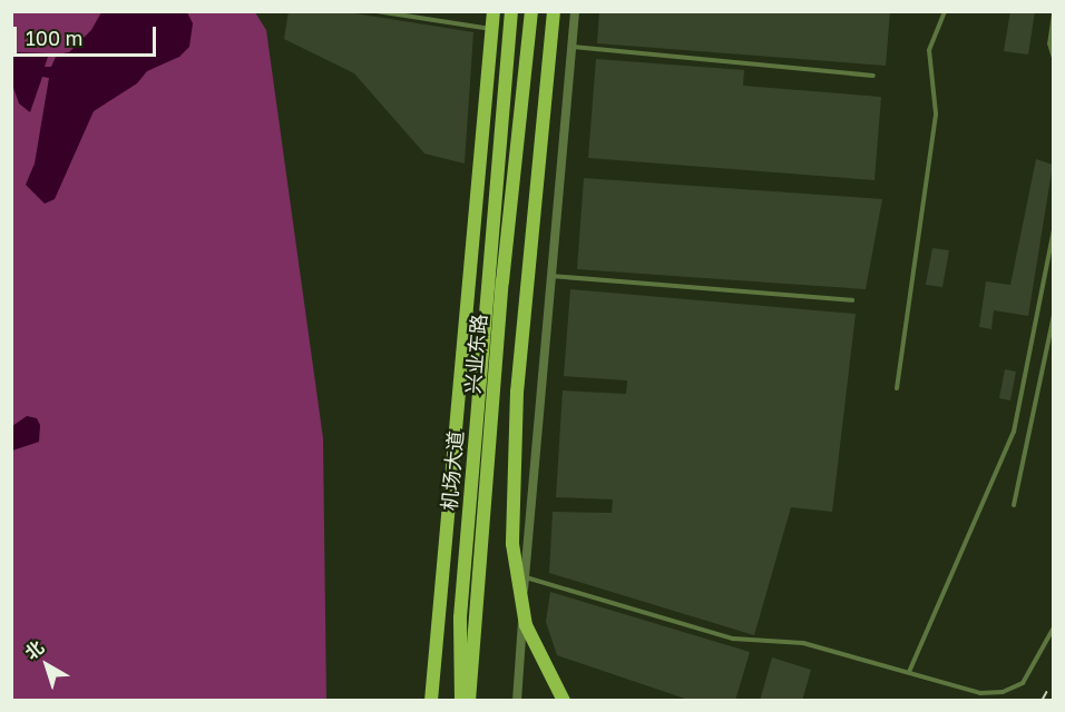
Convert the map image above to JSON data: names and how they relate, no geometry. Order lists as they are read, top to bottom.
{
  "streets": {
    "main road": ["兴业东路", "机场大道"]
  },
  "scale_bar": "100 m",
  "north": "top left"
}
